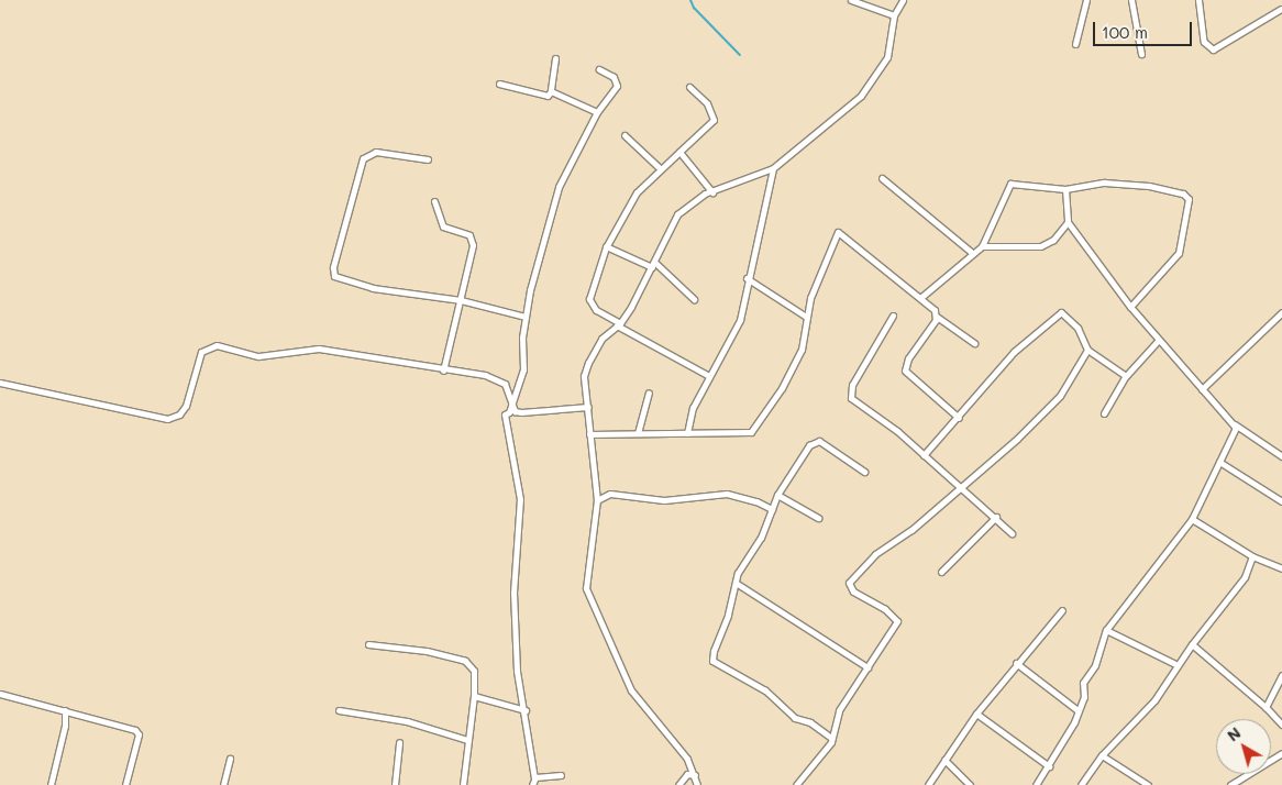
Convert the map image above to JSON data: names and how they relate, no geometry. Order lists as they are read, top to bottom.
{
  "scale_bar": "100 m",
  "north": "top left"
}
